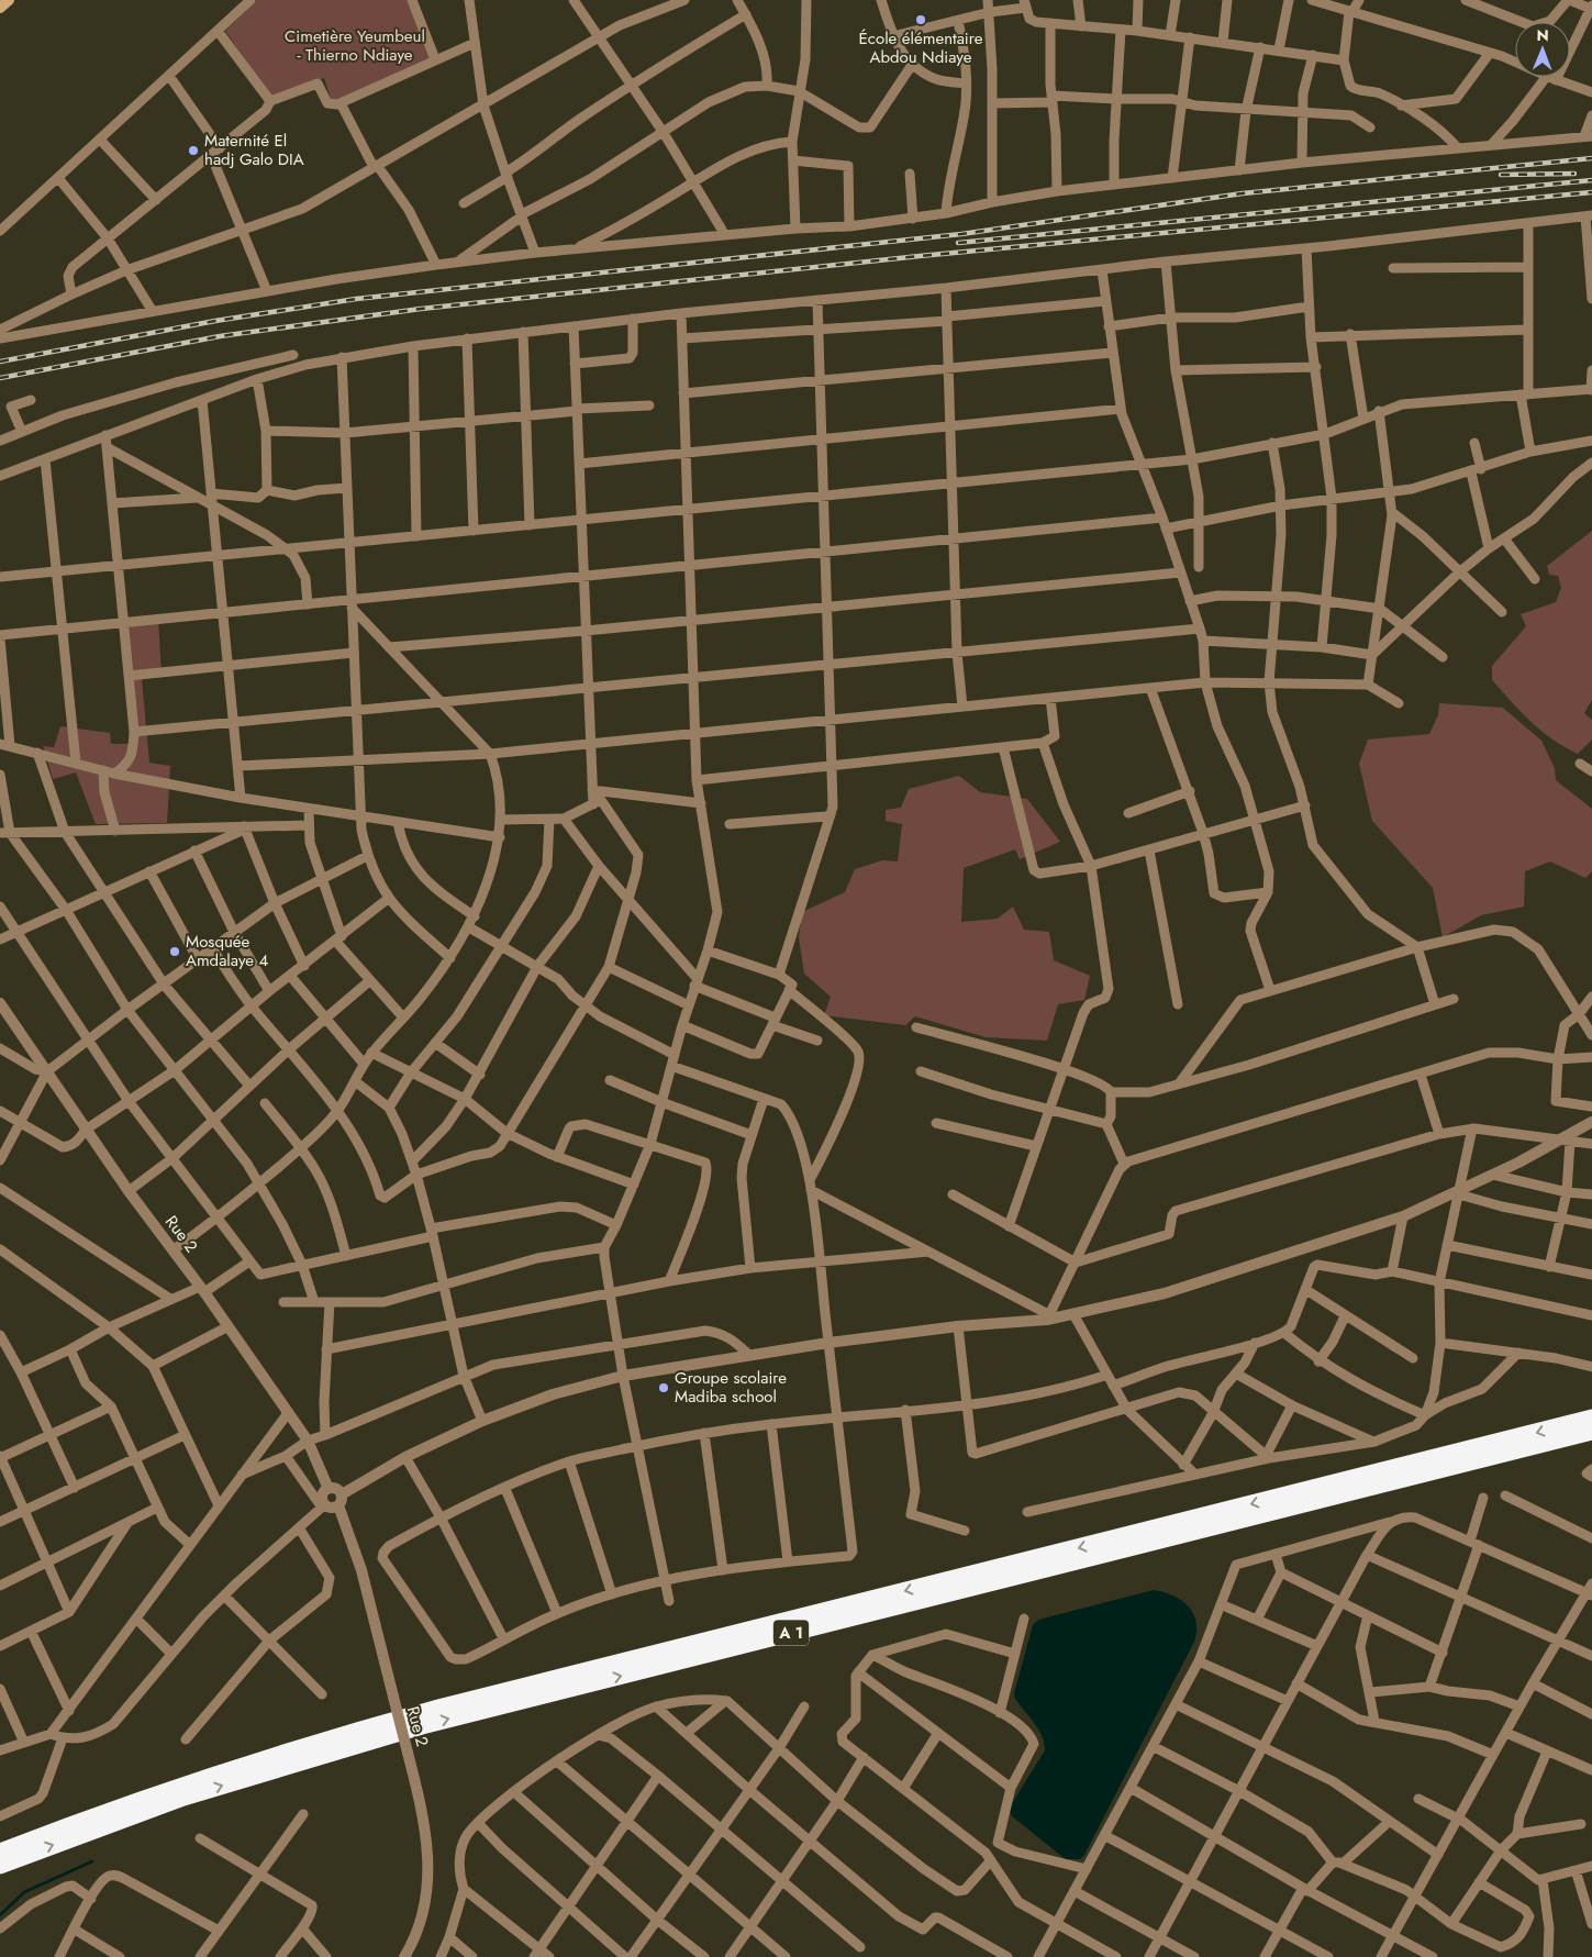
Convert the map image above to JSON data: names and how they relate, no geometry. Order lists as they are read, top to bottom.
{
  "streets": {
    "highway": ["A 1"],
    "street": ["Rue 2"]
  },
  "parks": ["Cimetière Yeumbeul - Thierno Ndiaye"],
  "places": [
    "École élémentaire Abdou Ndiaye",
    "Maternité El hadj Galo DIA",
    "Mosquée Amdalaye 4",
    "Groupe scolaire Madiba school"
  ],
  "north": "top"
}
